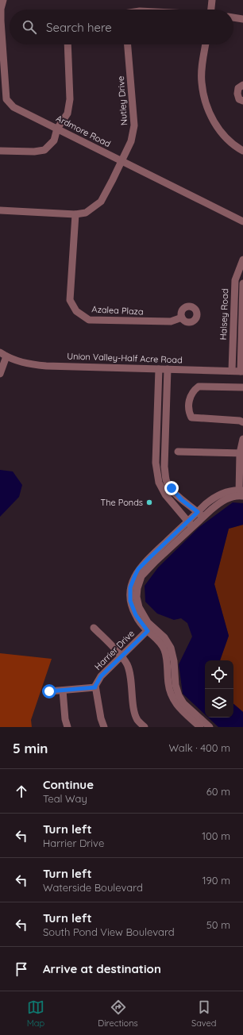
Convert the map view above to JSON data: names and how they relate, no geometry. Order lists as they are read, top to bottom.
{
  "streets": {
    "street": [
      "Nutley Drive",
      "Ardmore Road",
      "Azalea Plaza",
      "Halsey Road",
      "Union Valley-Half Acre Road",
      "Harrier Drive"
    ]
  },
  "crossings": [
    ["Nutley Drive", "Ardmore Road"],
    ["Nutley Drive", "Azalea Plaza"],
    ["Halsey Road", "Union Valley-Half Acre Road"]
  ],
  "places": ["The Ponds"],
  "page": {
    "search": "Search here",
    "heading": ["5 min", "Walk · 400 m"],
    "list": [
      ["Continue", "Teal Way", "60 m"],
      ["Turn left", "Harrier Drive", "100 m"],
      ["Turn left", "Waterside Boulevard", "190 m"],
      ["Turn left", "South Pond View Boulevard", "50 m"],
      "Arrive at destination"
    ],
    "nav": ["Map", "Directions", "Saved"]
  }
}
